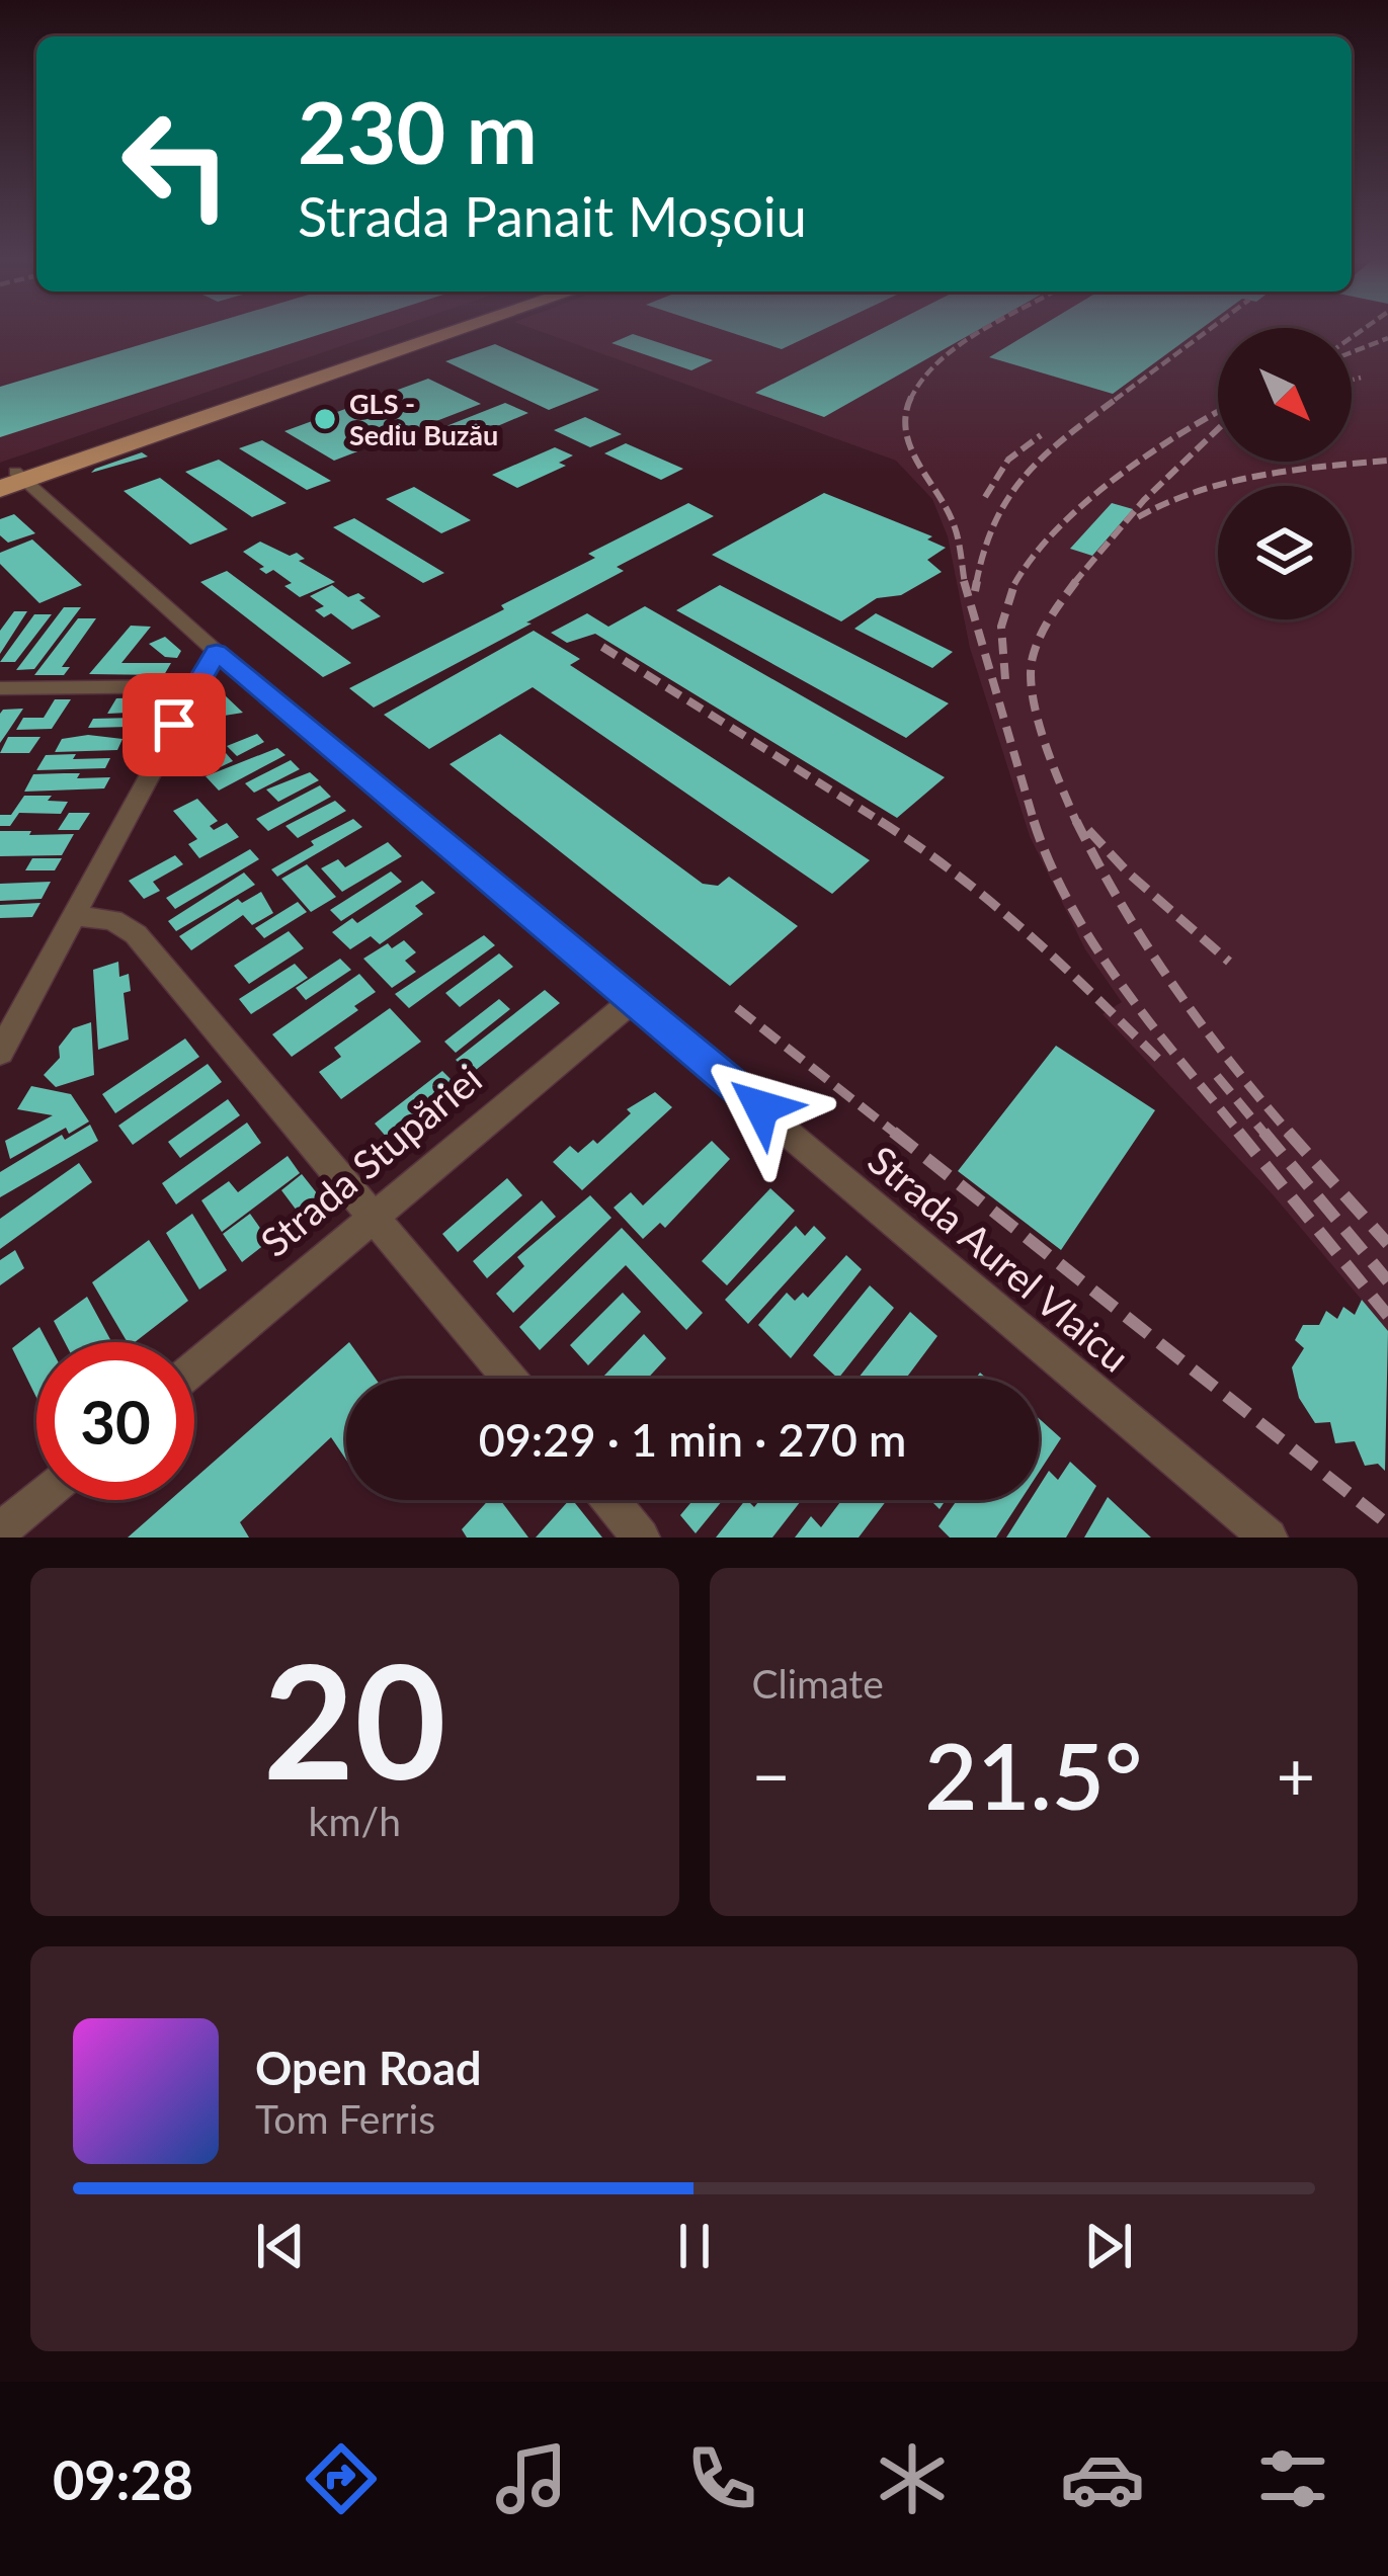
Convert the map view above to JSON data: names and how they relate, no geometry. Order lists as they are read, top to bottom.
{
  "streets": {
    "street": ["Strada Stupăriei", "Strada Aurel Vlaicu"]
  },
  "crossings": [
    ["Strada Stupăriei", "Strada Aurel Vlaicu"]
  ],
  "places": ["GLS - Sediu Buzău"],
  "north": "bottom right",
  "page": {
    "turn": ["230 m", "Strada Panait Moșoiu"],
    "limit": "30",
    "trip": "09:29 · 1 min · 270 m",
    "tile": [
      ["20", "km/h"],
      "Climate"
    ],
    "heat": ["−", "21.5°", "+"],
    "song": ["Open Road", "Tom Ferris"],
    "tabs": "09:28"
  }
}
